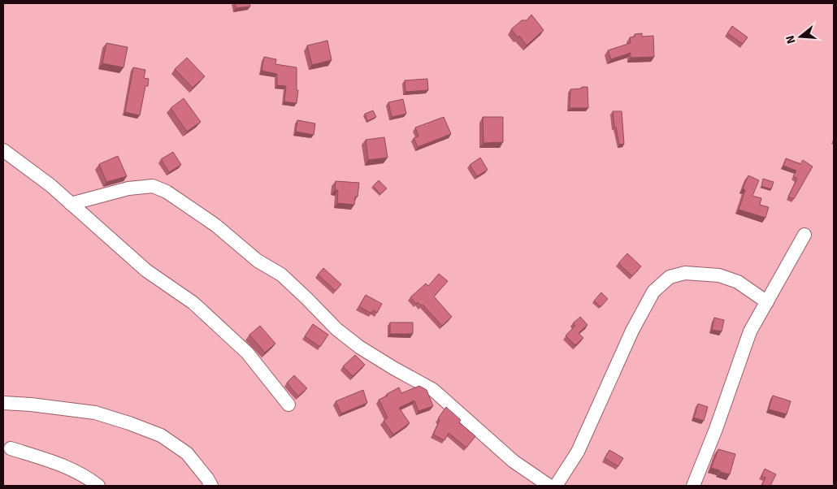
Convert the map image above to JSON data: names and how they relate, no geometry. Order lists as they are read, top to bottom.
{
  "north": "left"
}
